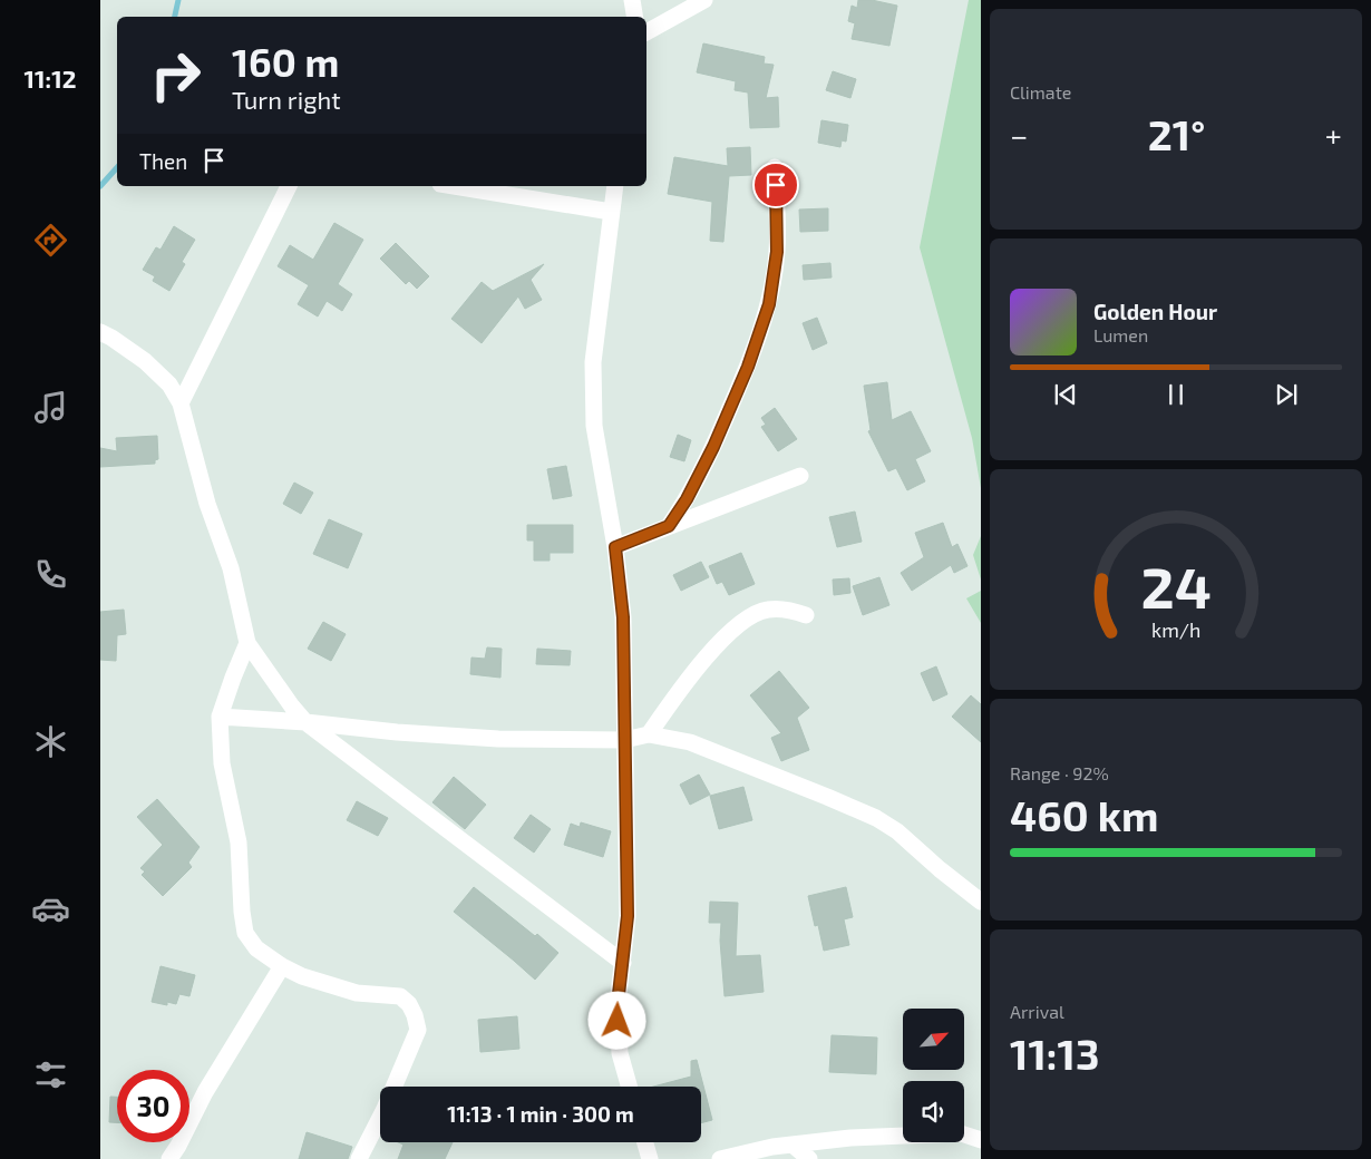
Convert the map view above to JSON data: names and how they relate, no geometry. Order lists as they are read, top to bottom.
{
  "north": "top right",
  "page": {
    "tabs": "11:12",
    "tile": [
      "Climate",
      ["Range · 92%", "460 km"],
      ["Arrival", "11:13"]
    ],
    "turn": ["160 m", "Turn right"],
    "heat": ["−", "21°", "+"],
    "then": "Then",
    "song": ["Golden Hour", "Lumen"],
    "limit": "30",
    "trip": "11:13 · 1 min · 300 m",
    "gauge": ["24", "km/h"]
  }
}
